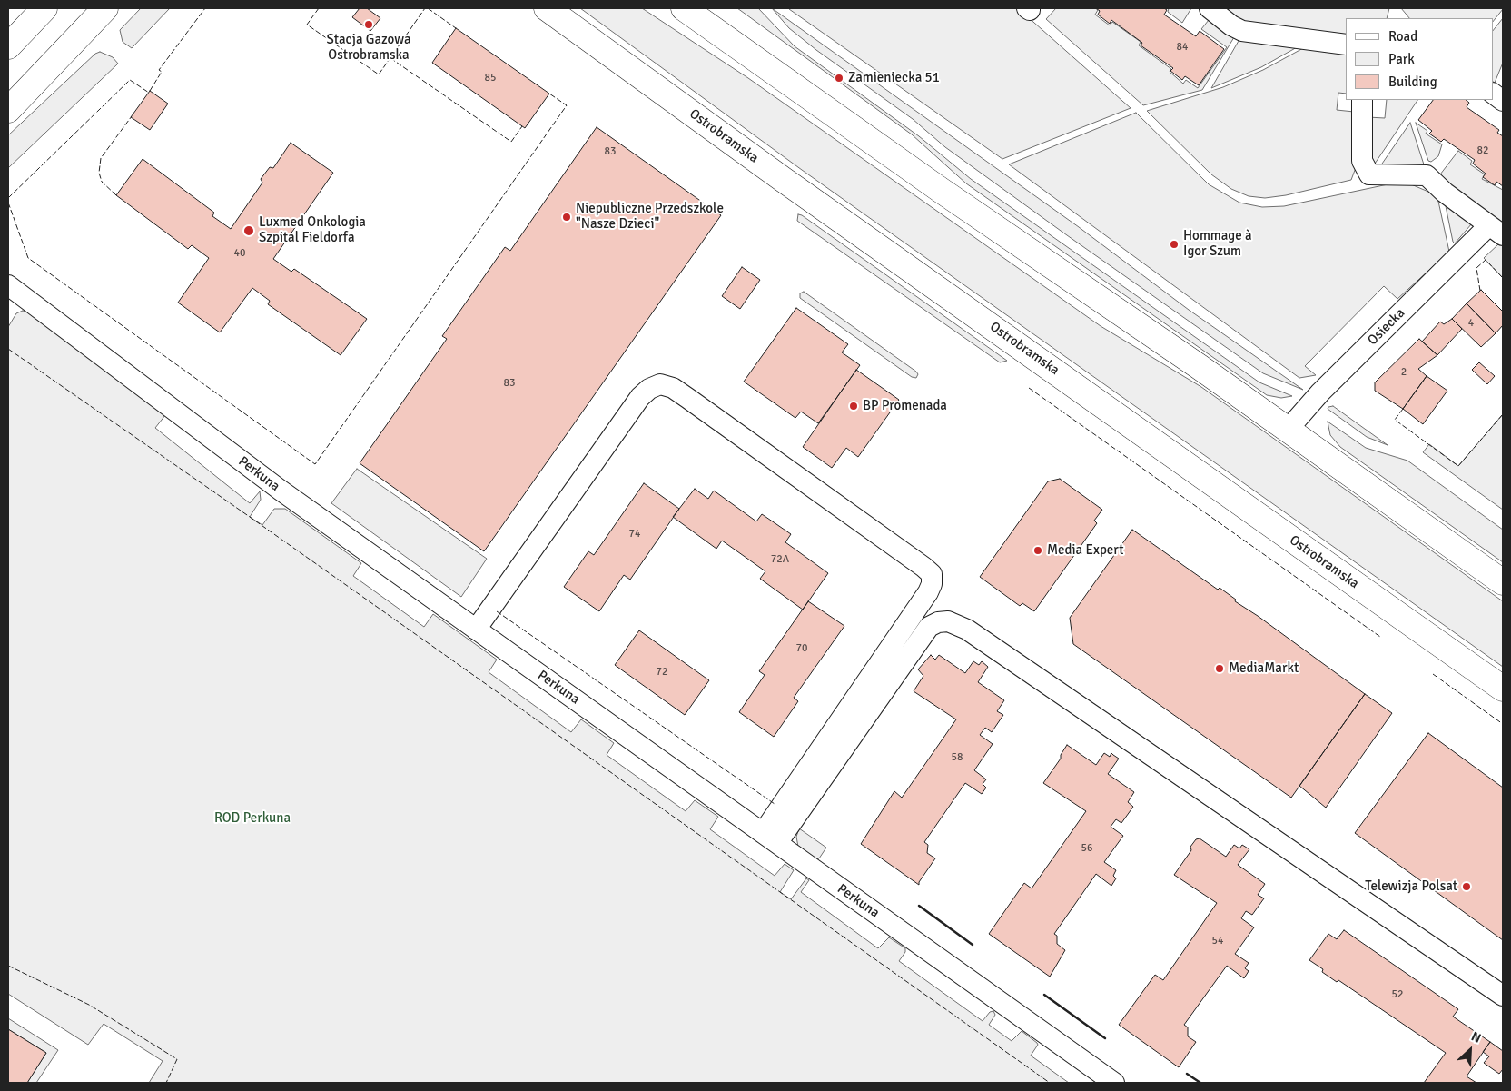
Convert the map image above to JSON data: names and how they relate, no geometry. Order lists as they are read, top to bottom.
{
  "streets": {
    "main road": ["Ostrobramska"],
    "street": ["Osiecka", "Perkuna"]
  },
  "parks": ["ROD Perkuna"],
  "places": [
    "Stacja Gazowa Ostrobramska",
    "Zamieniecka 51",
    "Niepubliczne Przedszkole \"Nasze Dzieci\"",
    "Luxmed Onkologia Szpital Fieldorfa",
    "Hommage à Igor Szum",
    "BP Promenada",
    "Media Expert",
    "MediaMarkt",
    "Telewizja Polsat"
  ],
  "house_numbers": [
    "84",
    "85",
    "82",
    "83",
    "40",
    "4",
    "2",
    "83",
    "74",
    "72A",
    "70",
    "72",
    "58",
    "56",
    "54",
    "52"
  ],
  "legend": ["Road", "Park", "Building"],
  "north": "top right"
}
